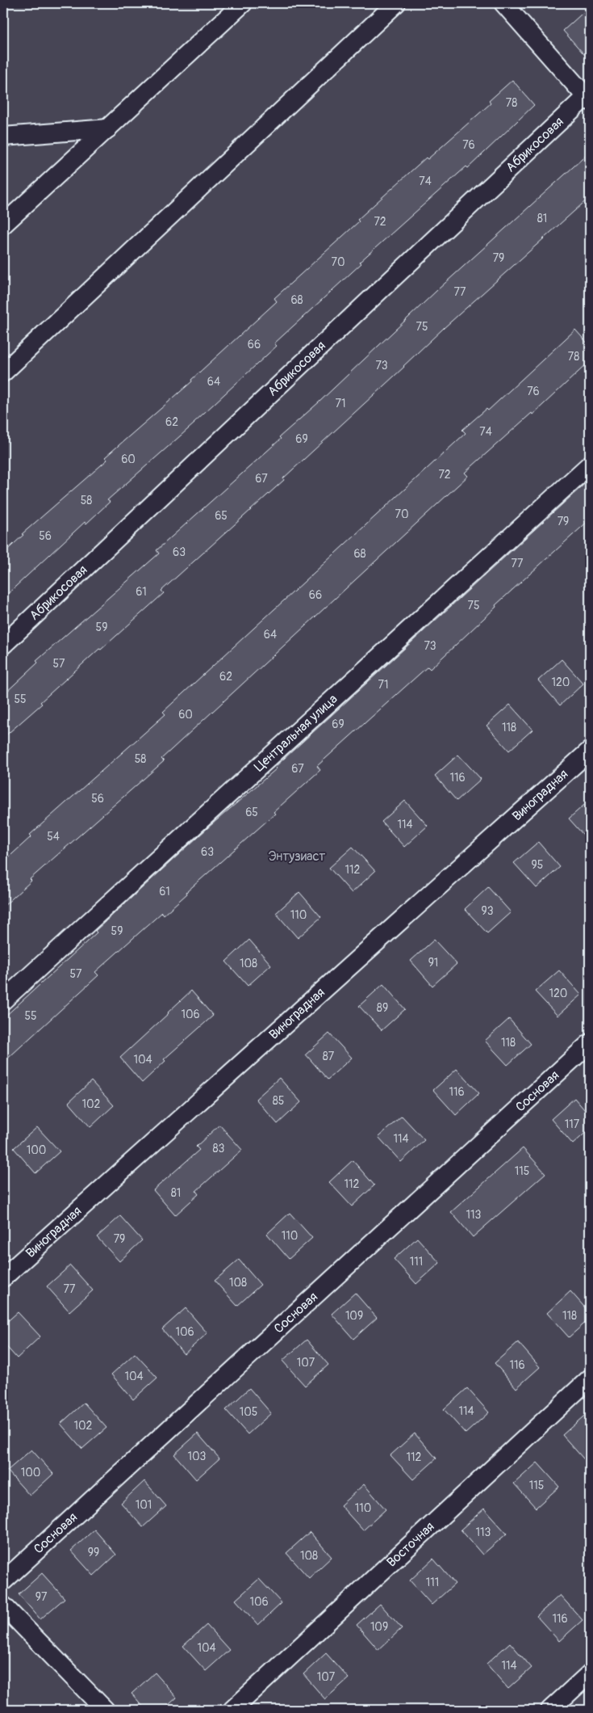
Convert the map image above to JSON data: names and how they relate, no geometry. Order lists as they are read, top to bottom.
{
  "streets": {
    "street": [
      "Абрикосовая",
      "Центральная улица",
      "Виноградная",
      "Сосновая",
      "Восточная"
    ]
  },
  "parks": ["Энтузиаст"],
  "house_numbers": [
    "78",
    "76",
    "74",
    "81",
    "72",
    "79",
    "70",
    "77",
    "68",
    "75",
    "66",
    "78",
    "73",
    "64",
    "76",
    "71",
    "62",
    "74",
    "69",
    "60",
    "72",
    "67",
    "58",
    "70",
    "65",
    "79",
    "56",
    "63",
    "68",
    "77",
    "61",
    "66",
    "75",
    "59",
    "64",
    "73",
    "57",
    "62",
    "120",
    "71",
    "55",
    "60",
    "69",
    "118",
    "58",
    "67",
    "116",
    "56",
    "65",
    "114",
    "54",
    "63",
    "95",
    "112",
    "61",
    "93",
    "110",
    "59",
    "91",
    "108",
    "57",
    "120",
    "89",
    "106",
    "55",
    "118",
    "87",
    "104",
    "116",
    "85",
    "102",
    "117",
    "114",
    "83",
    "100",
    "115",
    "112",
    "81",
    "113",
    "110",
    "79",
    "111",
    "108",
    "77",
    "109",
    "118",
    "106",
    "107",
    "116",
    "104",
    "114",
    "105",
    "102",
    "103",
    "112",
    "100",
    "115",
    "101",
    "110",
    "113",
    "99",
    "108",
    "111",
    "97",
    "106",
    "116",
    "109",
    "104",
    "114",
    "107"
  ]
}
